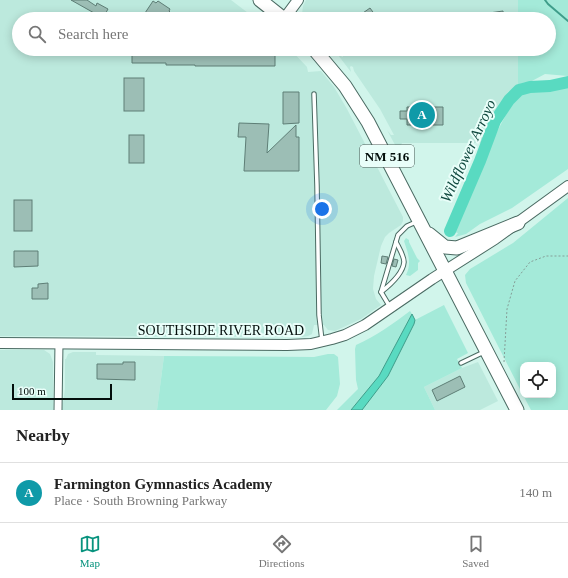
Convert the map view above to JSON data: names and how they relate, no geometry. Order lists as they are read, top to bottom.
{
  "streets": {
    "highway": ["NM 516"],
    "main road": ["SOUTHSIDE RIVER ROAD"]
  },
  "crossings": [
    ["NM 516", "SOUTHSIDE RIVER ROAD"]
  ],
  "water": ["Wildflower Arroyo"],
  "scale_bar": "100 m",
  "page": {
    "search": "Search here",
    "pins": "A",
    "scale": "100 m",
    "heading": "Nearby",
    "list": [
      {
        "mark": "A",
        "name": "Farmington Gymnastics Academy",
        "note": "Place · South Browning Parkway",
        "value": "140 m"
      }
    ],
    "nav": ["Map", "Directions", "Saved"]
  }
}
